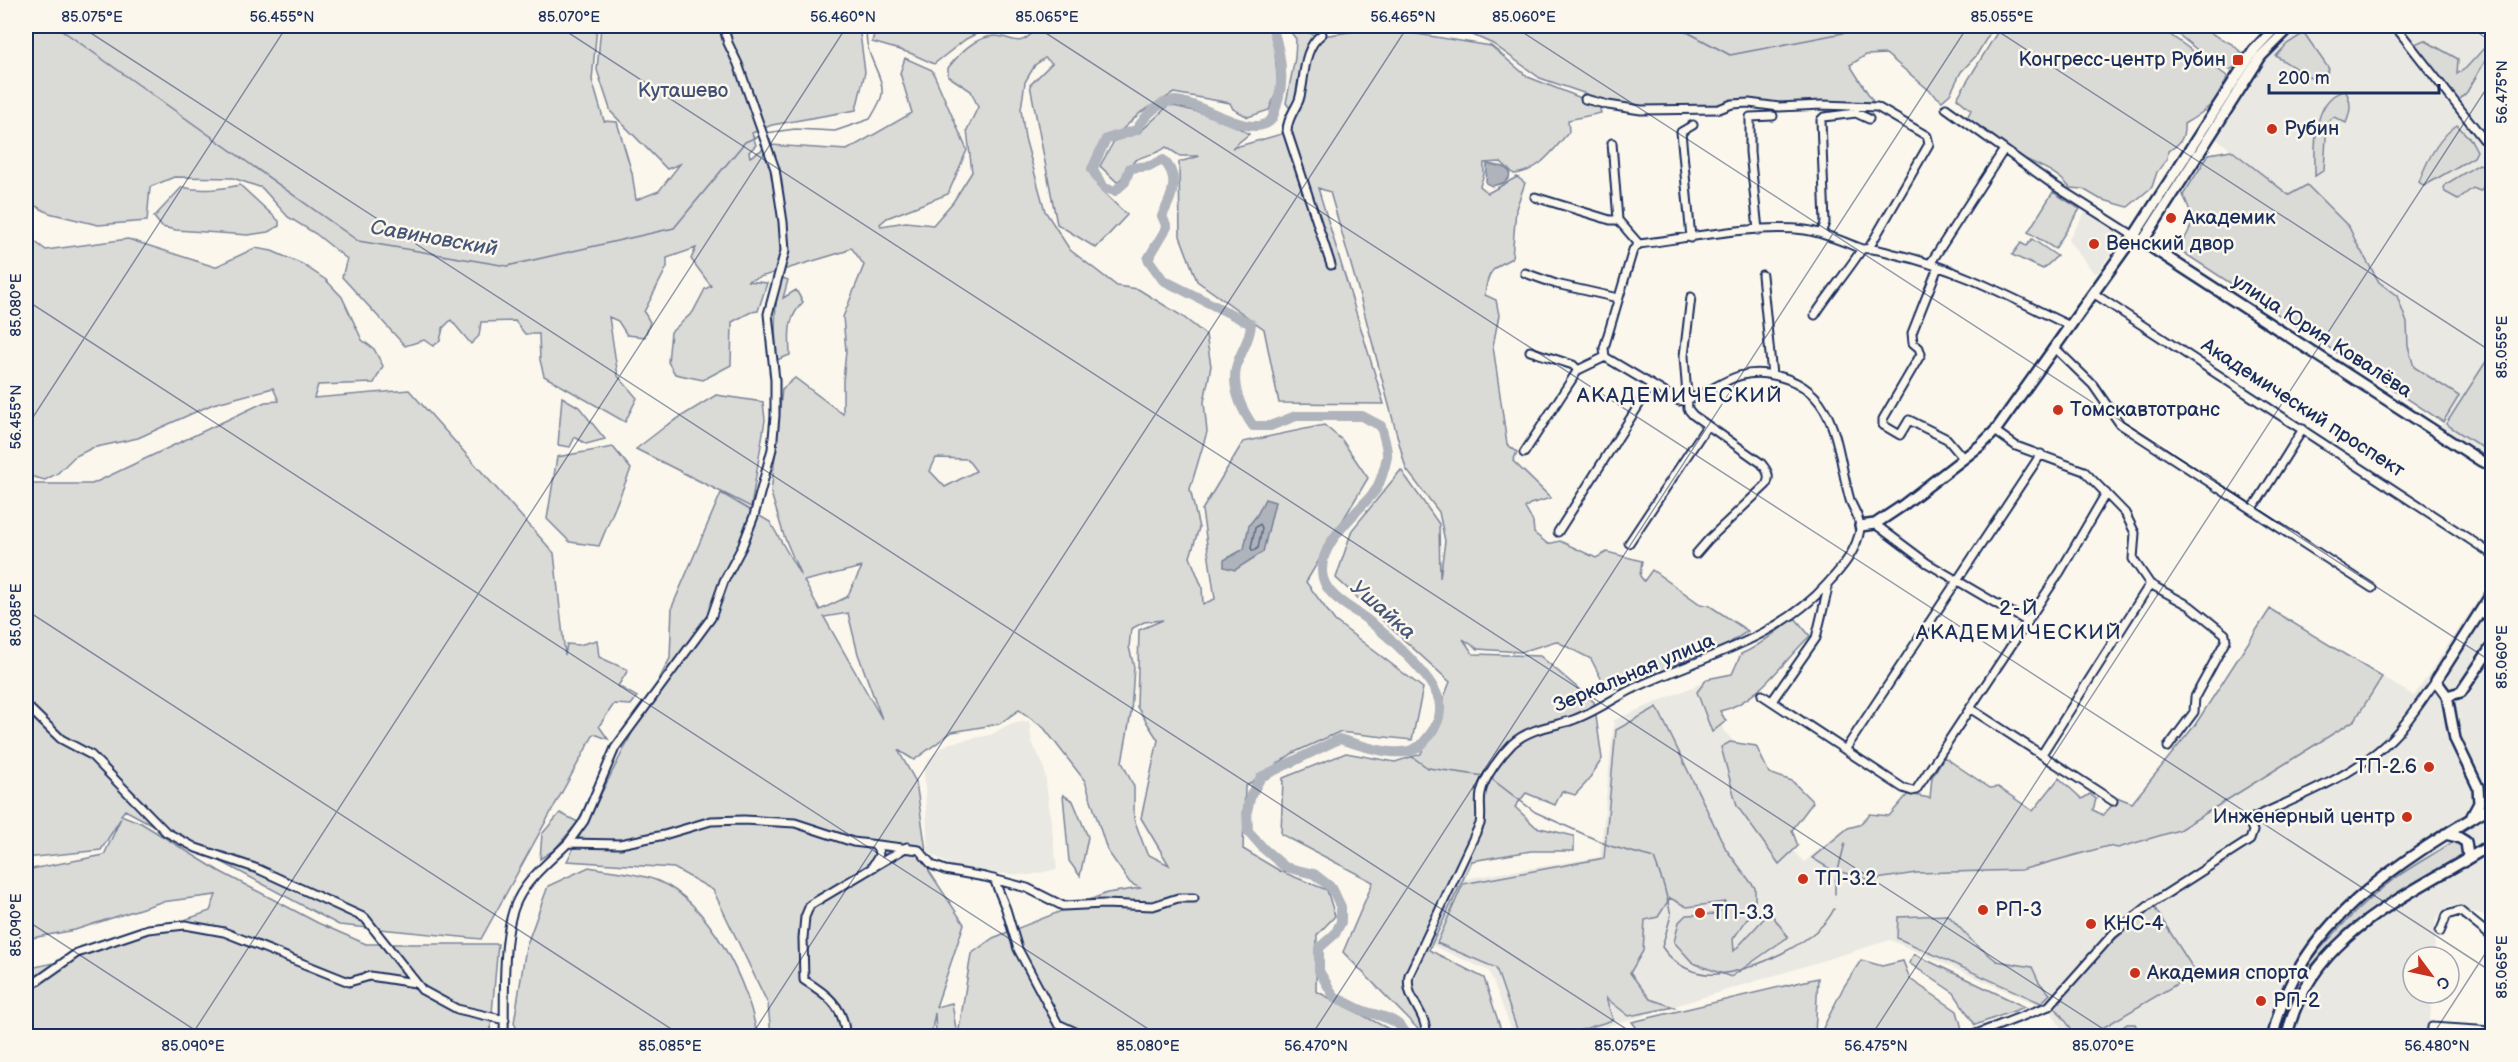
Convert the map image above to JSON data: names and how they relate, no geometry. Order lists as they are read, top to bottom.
{
  "streets": {
    "street": ["улица Юрия Ковалёва", "Академический проспект", "Зеркальная улица"]
  },
  "districts": ["АКАДЕМИЧЕСКИЙ", "2-Й АКАДЕМИЧЕСКИЙ"],
  "water": ["Савиновский", "Ушайка"],
  "parks": ["Куташево"],
  "places": {
    "transit": ["Конгресс-центр Рубин"],
    "other": [
      "Рубин",
      "Академик",
      "Венский двор",
      "Томскавтотранс",
      "ТП-2.6",
      "Инженерный центр",
      "ТП-3.2",
      "РП-3",
      "ТП-3.3",
      "КНС-4",
      "Академия спорта",
      "РП-2"
    ]
  },
  "scale_bar": "200 m",
  "north": "bottom right",
  "coordinates": [
    "85.075°E",
    "56.455°N",
    "85.070°E",
    "56.460°N",
    "85.065°E",
    "56.465°N",
    "85.060°E",
    "85.055°E",
    "56.475°N",
    "85.080°E",
    "85.085°E",
    "85.090°E",
    "56.470°N",
    "56.480°N"
  ]
}
